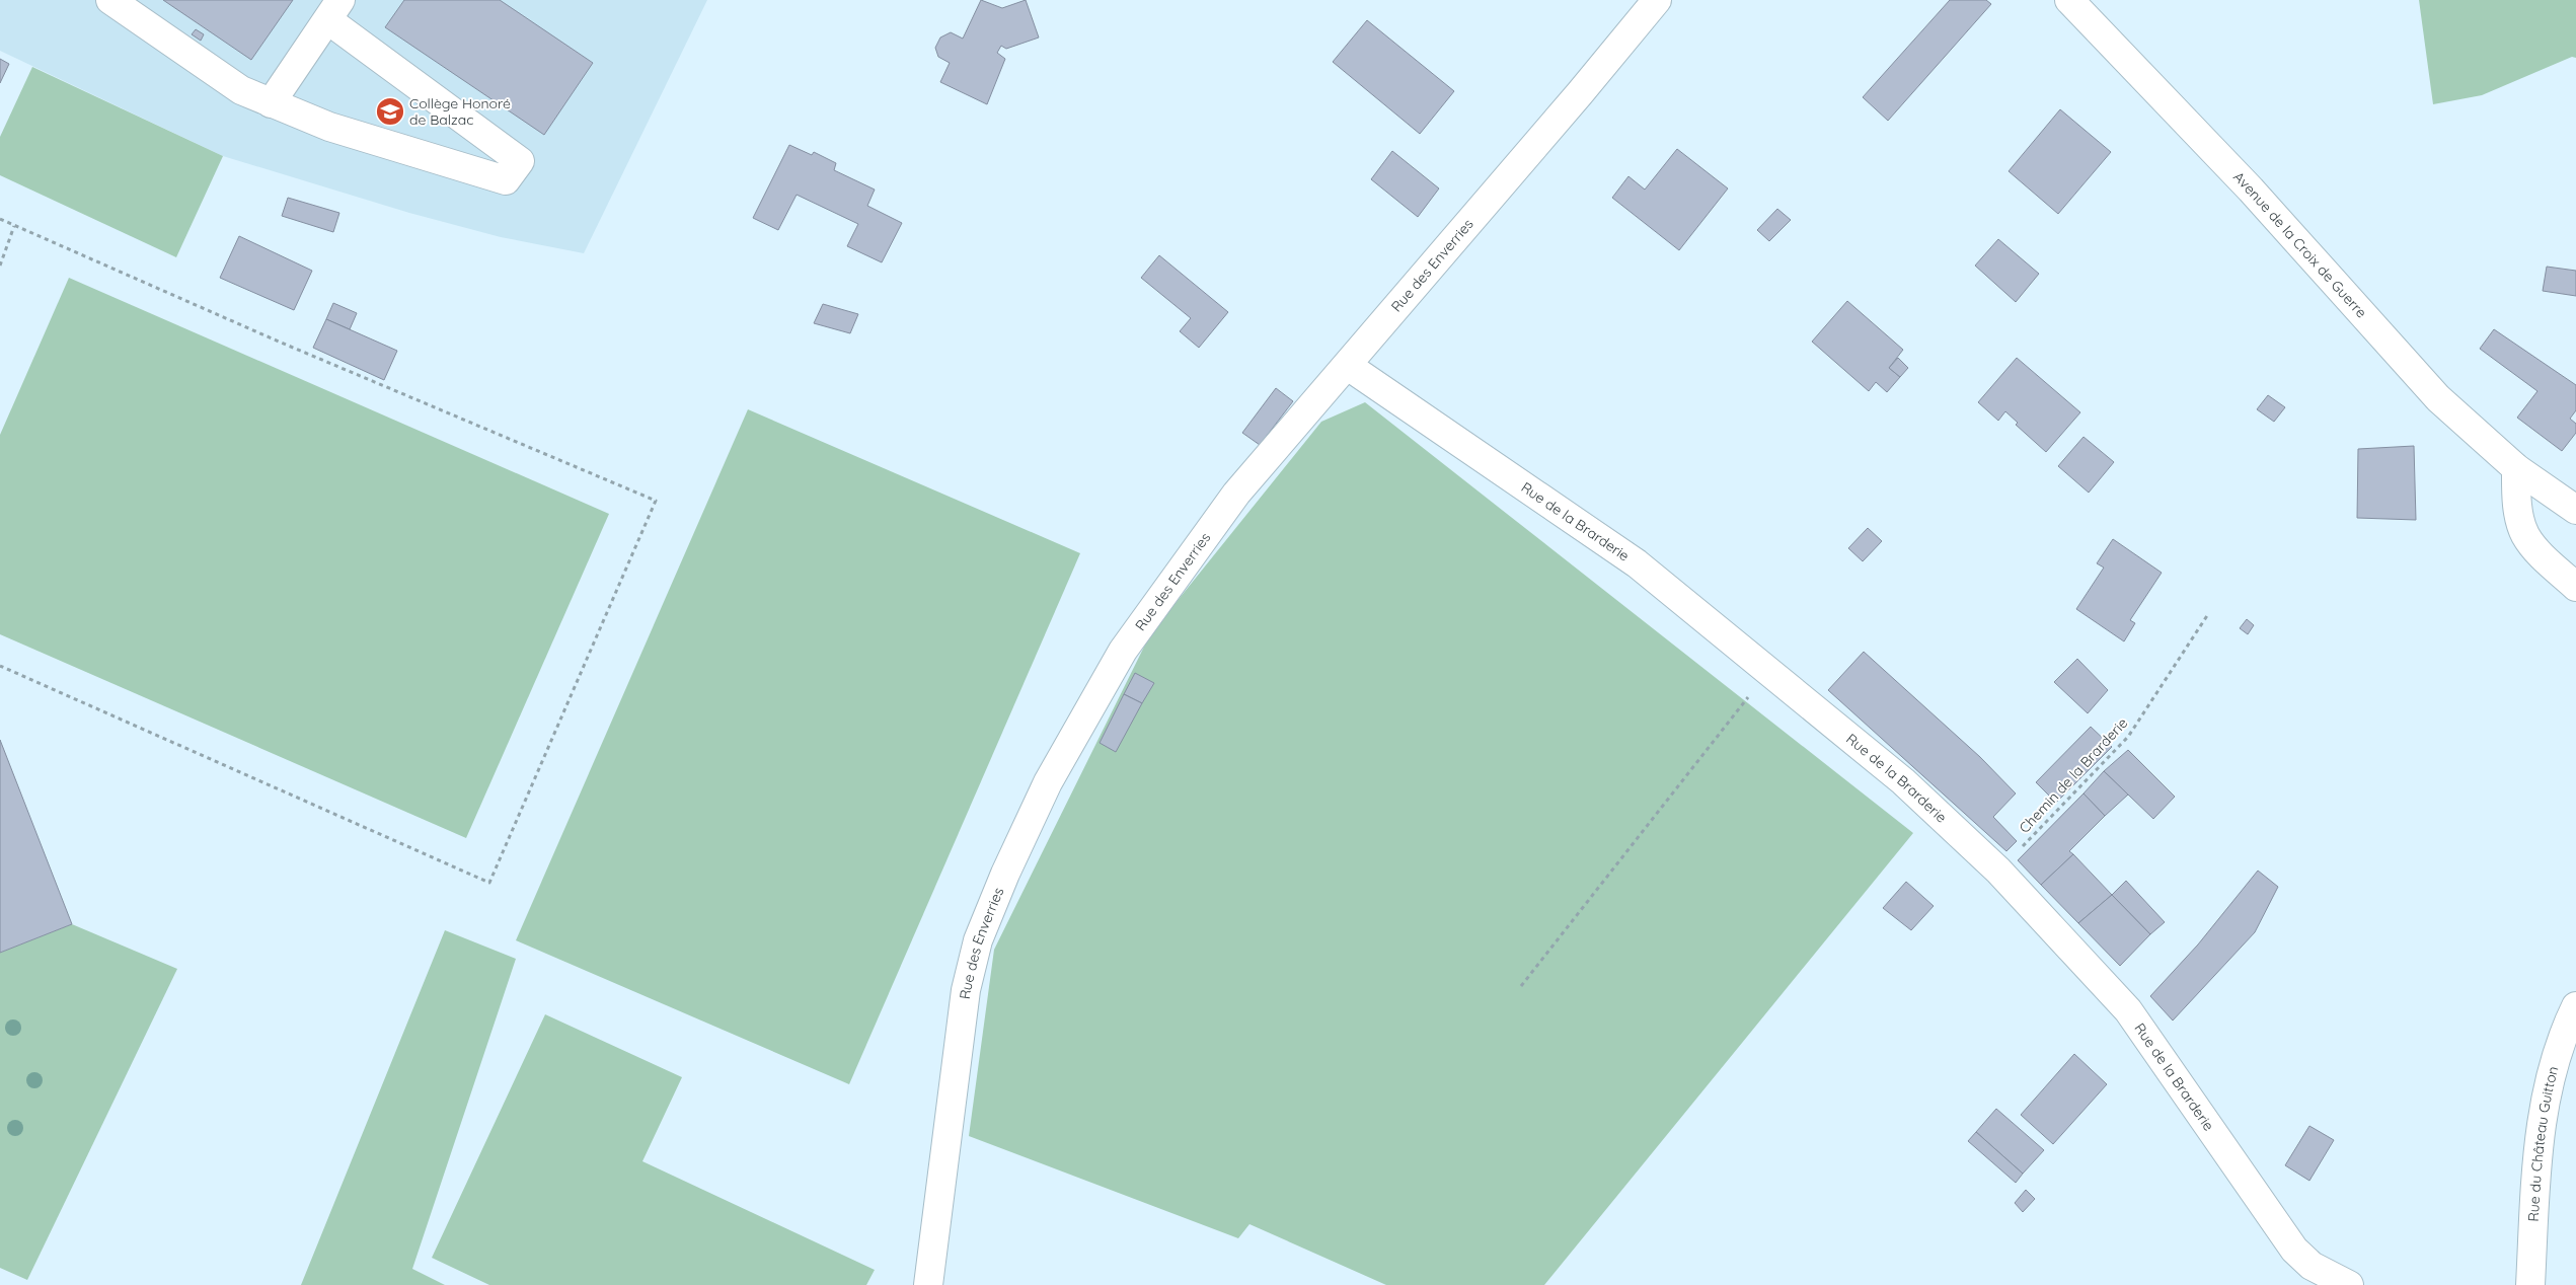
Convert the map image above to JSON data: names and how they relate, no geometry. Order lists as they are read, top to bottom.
{
  "streets": {
    "street": [
      "Avenue de la Croix de Guerre",
      "Rue des Enverries",
      "Rue de la Brarderie",
      "Rue du Château Guitton"
    ],
    "path": ["Chemin de la Brarderie"]
  },
  "crossings": [
    ["Rue des Enverries", "Rue de la Brarderie"],
    ["Rue de la Brarderie", "Chemin de la Brarderie"]
  ],
  "places": {
    "school or university": ["Collège Honoré de Balzac"]
  }
}
